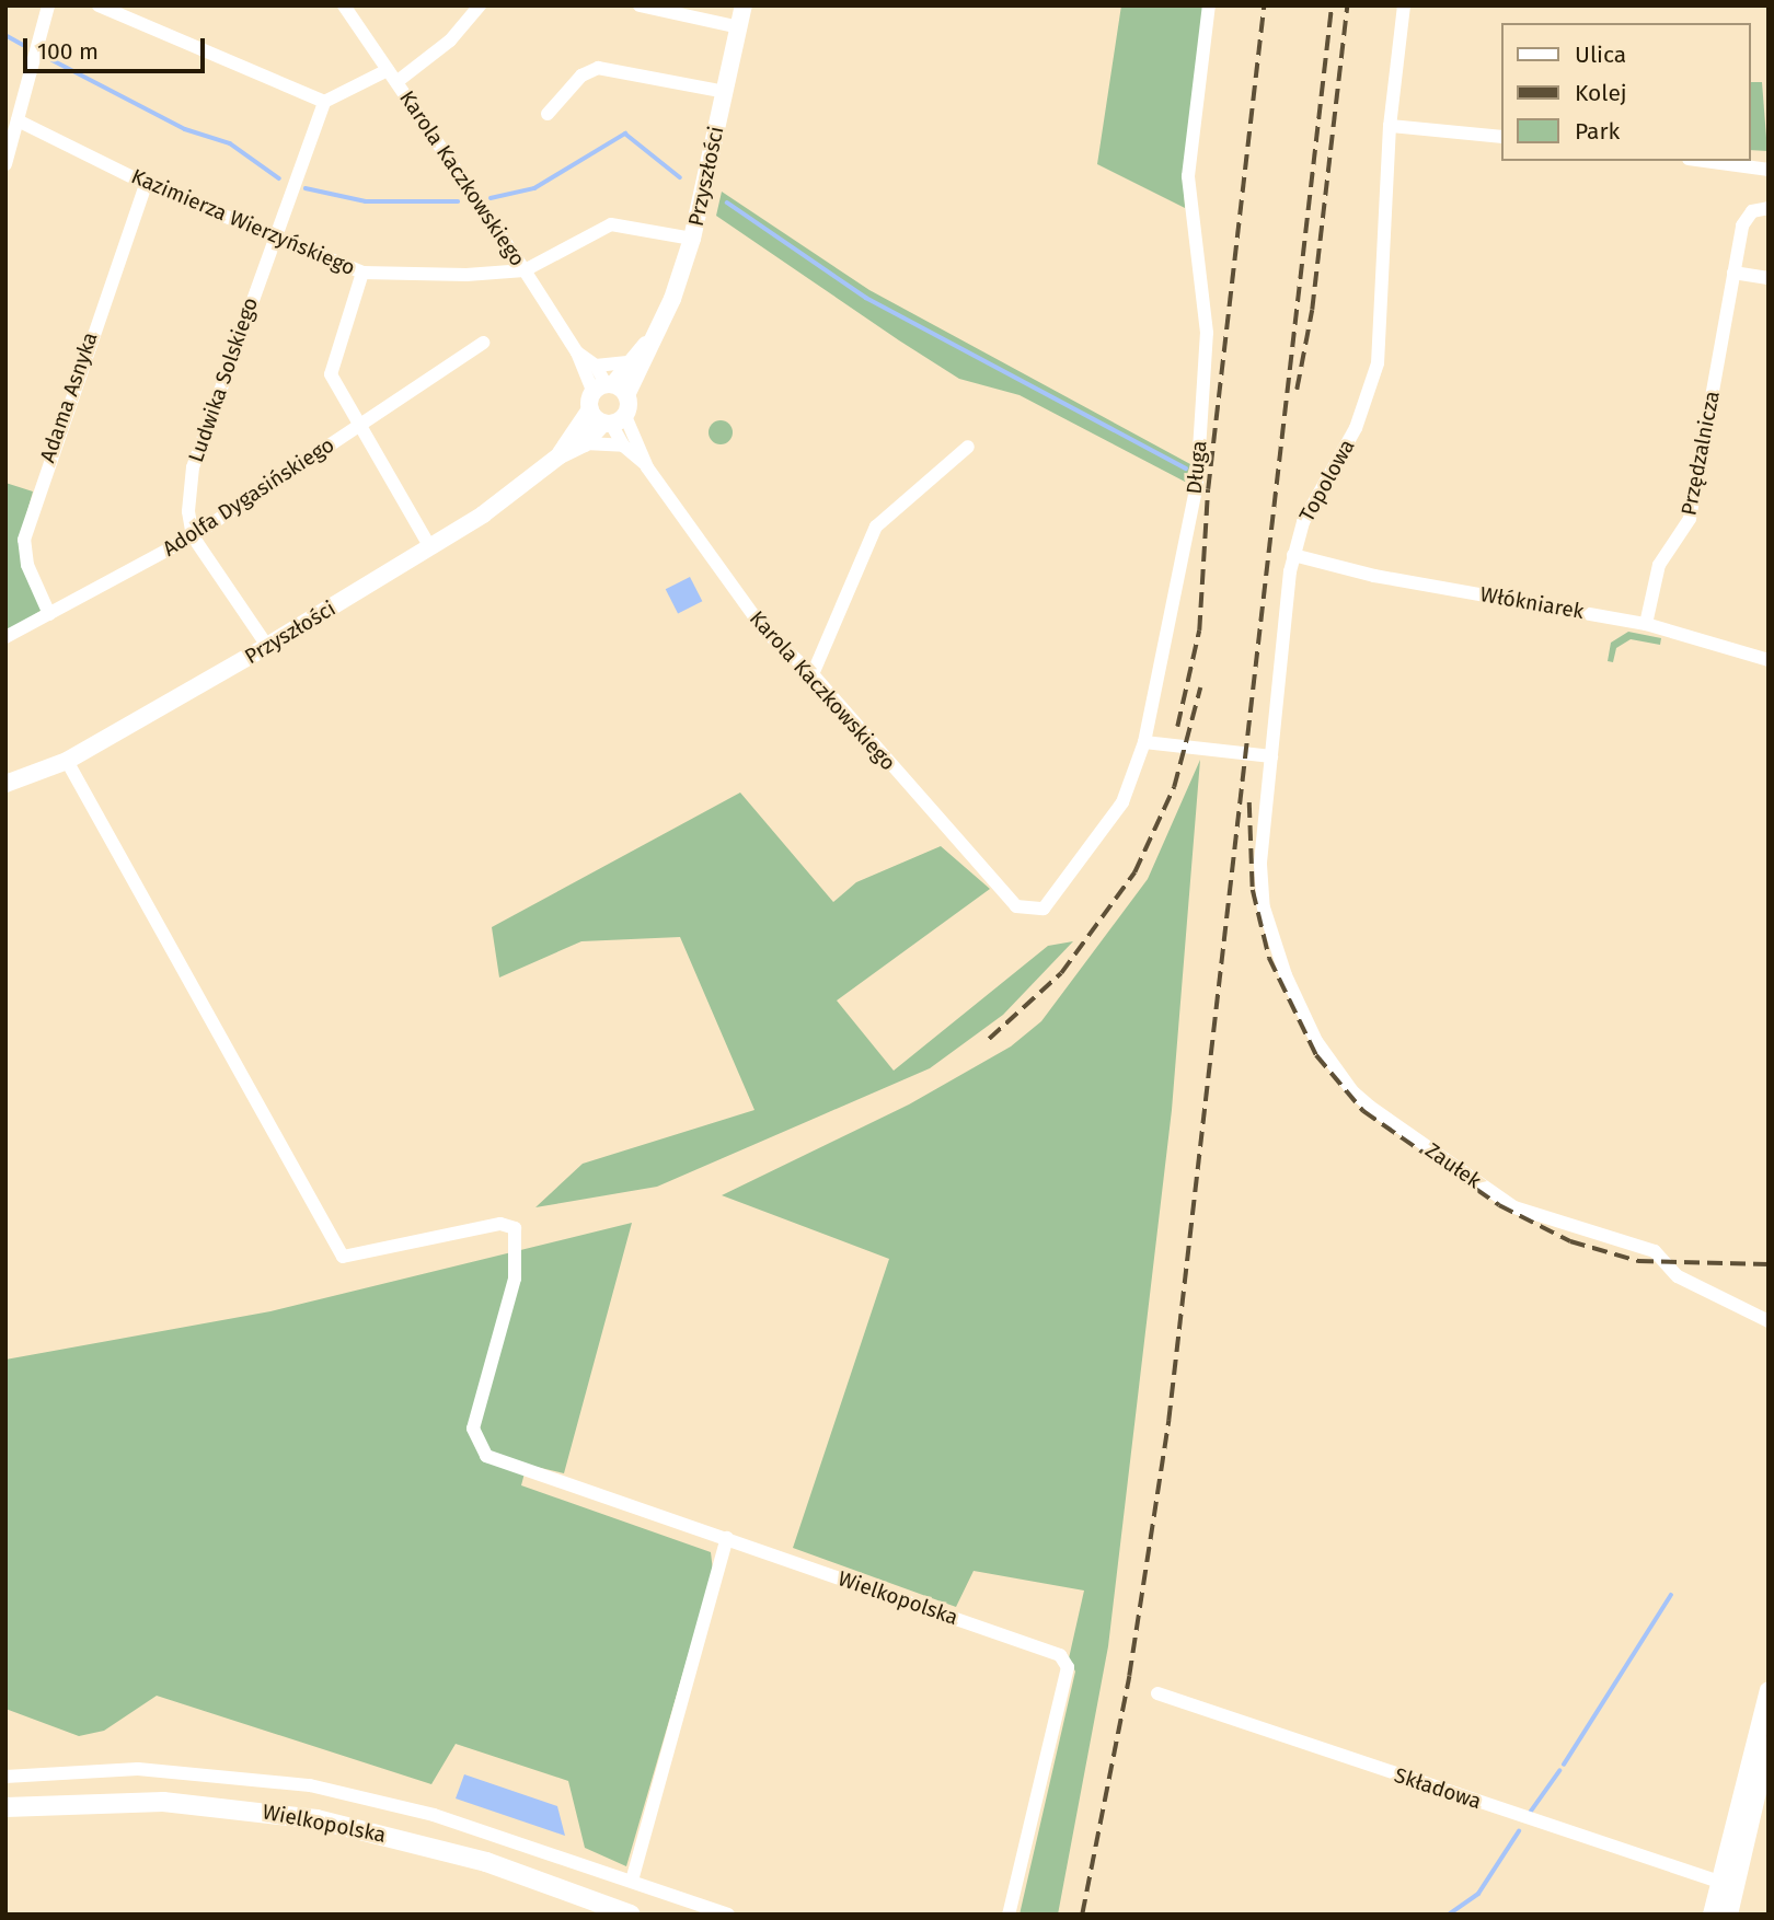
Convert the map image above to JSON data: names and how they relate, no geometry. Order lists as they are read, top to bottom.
{
  "streets": {
    "main road": ["Wielkopolska"],
    "street": [
      "Przyszłości",
      "Karola Kaczkowskiego",
      "Kazimierza Wierzyńskiego",
      "Ludwika Solskiego",
      "Adama Asnyka",
      "Przędzalnicza",
      "Długa",
      "Topolowa",
      "Adolfa Dygasińskiego",
      "Włókniarek",
      "Zaułek",
      "Składowa"
    ]
  },
  "crossings": [
    ["Przyszłości", "Karola Kaczkowskiego"],
    ["Przyszłości", "Ludwika Solskiego"],
    ["Przyszłości", "Wielkopolska"],
    ["Karola Kaczkowskiego", "Kazimierza Wierzyńskiego"],
    ["Karola Kaczkowskiego", "Długa"],
    ["Kazimierza Wierzyńskiego", "Ludwika Solskiego"],
    ["Kazimierza Wierzyńskiego", "Adama Asnyka"],
    ["Ludwika Solskiego", "Adolfa Dygasińskiego"],
    ["Adama Asnyka", "Adolfa Dygasińskiego"],
    ["Przędzalnicza", "Włókniarek"],
    ["Topolowa", "Włókniarek"],
    ["Topolowa", "Zaułek"]
  ],
  "legend": ["Ulica", "Kolej", "Park"],
  "scale_bar": "100 m"
}
